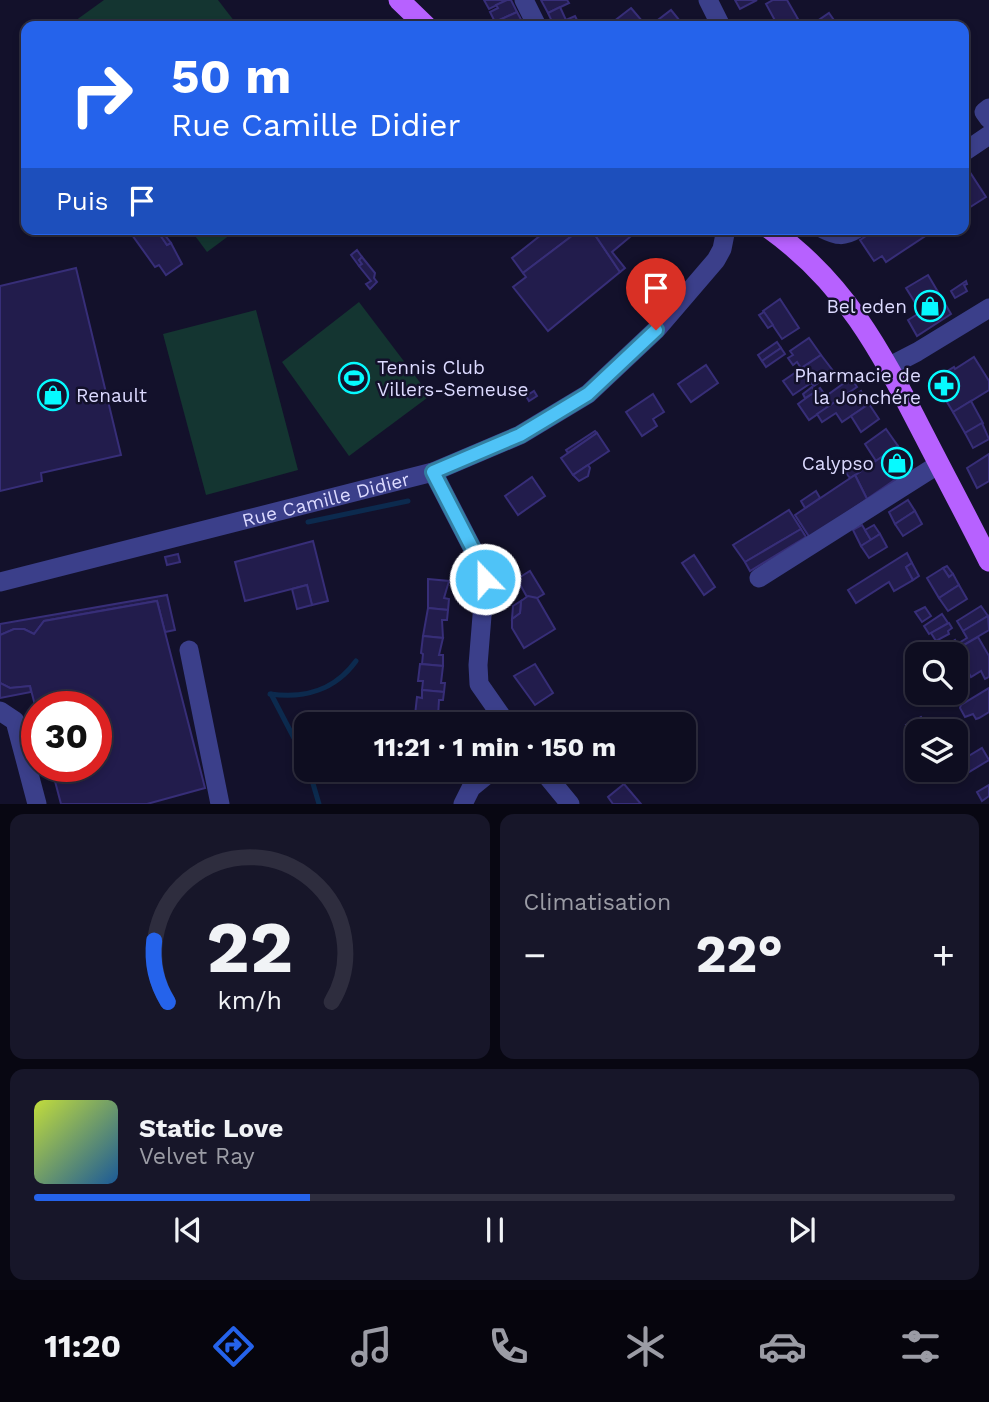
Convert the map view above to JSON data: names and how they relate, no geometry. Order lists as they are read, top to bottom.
{
  "streets": {
    "street": ["Rue Camille Didier"]
  },
  "places": {
    "shop": ["Bel eden", "Renault", "Calypso"],
    "sports": ["Tennis Club Villers-Semeuse"],
    "pharmacy": ["Pharmacie de la Jonchére"]
  },
  "page": {
    "turn": ["50 m", "Rue Camille Didier"],
    "then": "Puis",
    "limit": "30",
    "trip": "11:21 · 1 min · 150 m",
    "tile": "Climatisation",
    "heat": ["−", "22°", "+"],
    "song": ["Static Love", "Velvet Ray"],
    "tabs": "11:20",
    "gauge": ["22", "km/h"]
  }
}
